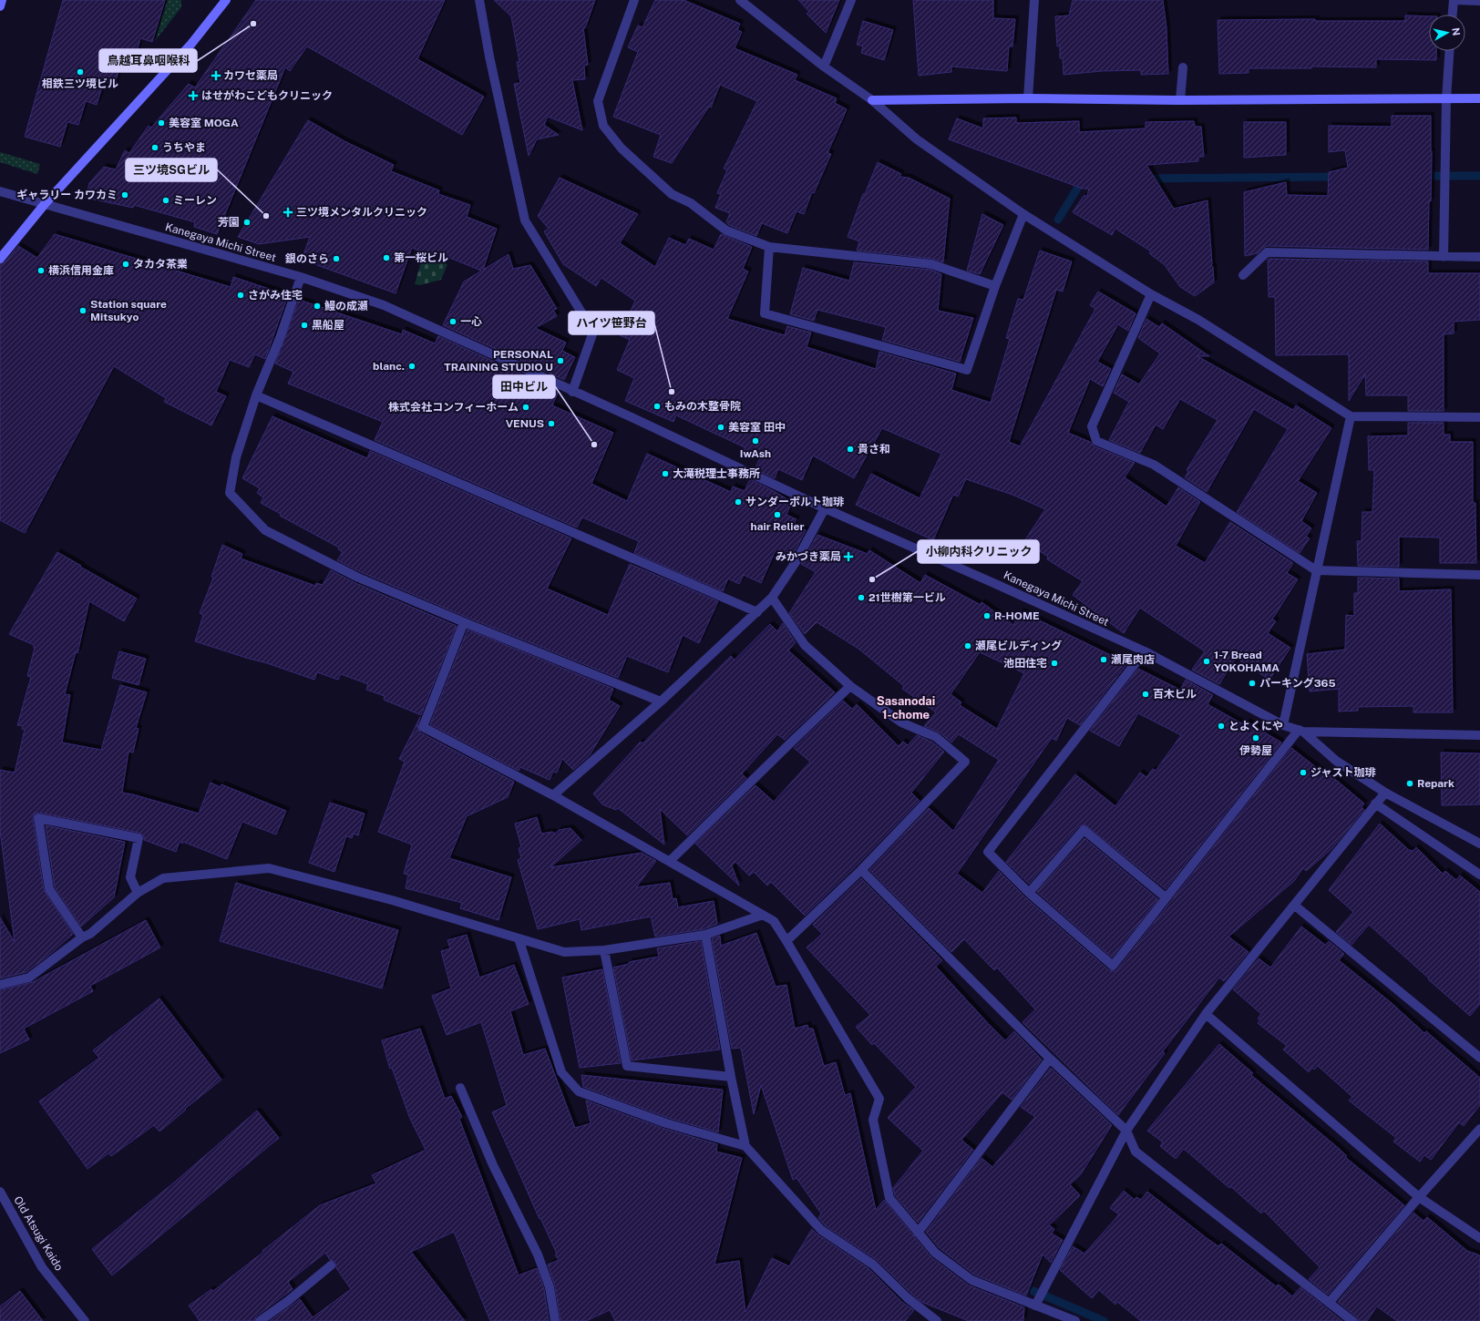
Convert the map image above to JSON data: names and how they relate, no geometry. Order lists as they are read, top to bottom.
{
  "streets": {
    "street": ["Kanegaya Michi Street", "Old Atsugi Kaido"]
  },
  "districts": ["Sasanodai 1-chome"],
  "places": {
    "other": [
      "鳥越耳鼻咽喉科",
      "相鉄三ツ境ビル",
      "美容室 MOGA",
      "うちやま",
      "ギャラリー カワカミ",
      "ミーレン",
      "三ツ境SGビル",
      "芳園",
      "第一桜ビル",
      "銀のさら",
      "タカタ茶業",
      "横浜信用金庫",
      "さがみ住宅",
      "鰻の成瀬",
      "Station square Mitsukyo",
      "一心",
      "黒船屋",
      "PERSONAL TRAINING STUDIO U",
      "blanc.",
      "ハイツ笹野台",
      "もみの木整骨院",
      "株式会社コンフィーホーム",
      "VENUS",
      "美容室 田中",
      "IwAsh",
      "田中ビル",
      "貴さ和",
      "大滝税理士事務所",
      "サンダーボルト珈琲",
      "hair Relier",
      "小柳内科クリニック",
      "21世樹第一ビル",
      "R-HOME",
      "瀬尾ビルディング",
      "瀬尾肉店",
      "1-7 Bread YOKOHAMA",
      "池田住宅",
      "パーキング365",
      "百木ビル",
      "とよくにや",
      "伊勢屋",
      "ジャスト珈琲",
      "Repark"
    ],
    "health": [
      "カワセ薬局",
      "はせがわこどもクリニック",
      "三ツ境メンタルクリニック",
      "みかづき薬局"
    ]
  },
  "north": "right"
}
